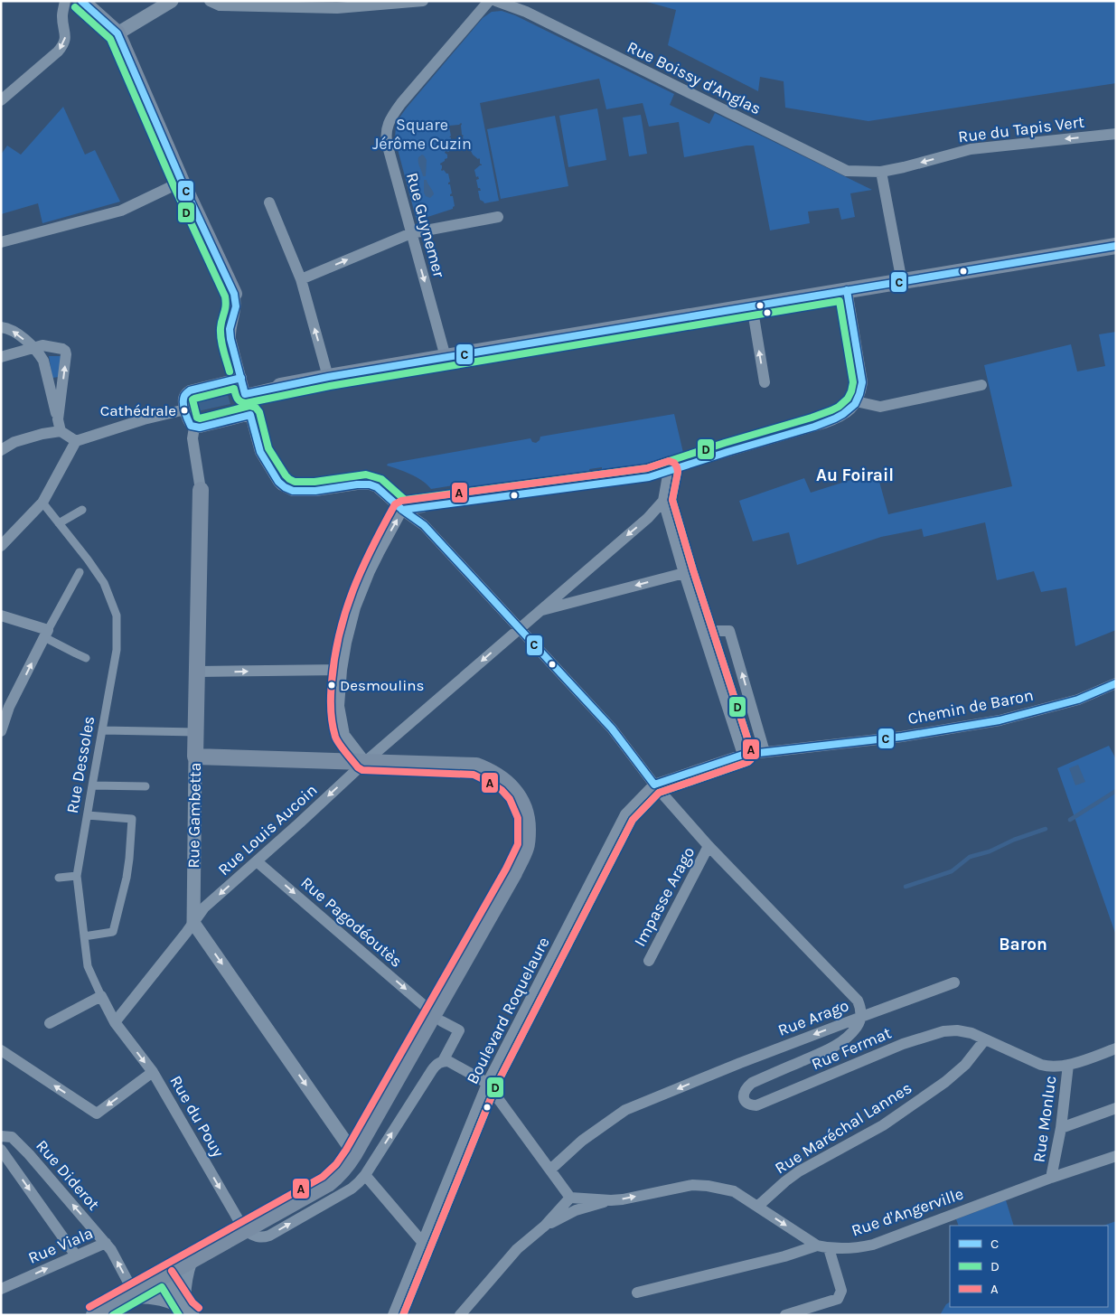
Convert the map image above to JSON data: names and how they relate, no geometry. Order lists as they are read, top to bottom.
{
  "streets": {
    "main road": ["Rue Gambetta"],
    "street": [
      "Rue Boissy d'Anglas",
      "Rue du Tapis Vert",
      "Rue Guynemer",
      "Chemin de Baron",
      "Rue Dessoles",
      "Rue Louis Aucoin",
      "Impasse Arago",
      "Rue Pagodéoutès",
      "Boulevard Roquelaure",
      "Rue Arago",
      "Rue Fermat",
      "Rue du Pouy",
      "Rue Monluc",
      "Rue Maréchal Lannes",
      "Rue Diderot",
      "Rue d'Angerville",
      "Rue Viala"
    ]
  },
  "crossings": [
    ["Rue Boissy d'Anglas", "Rue du Tapis Vert"],
    ["Chemin de Baron", "Boulevard Roquelaure"],
    ["Chemin de Baron", "Rue Arago"],
    ["Rue Dessoles", "Rue Louis Aucoin"],
    ["Rue Dessoles", "Rue du Pouy"],
    ["Rue Gambetta", "Rue Louis Aucoin"],
    ["Rue Louis Aucoin", "Rue Pagodéoutès"],
    ["Rue Louis Aucoin", "Rue Arago"],
    ["Rue Louis Aucoin", "Rue du Pouy"],
    ["Impasse Arago", "Rue Arago"],
    ["Boulevard Roquelaure", "Rue Arago"],
    ["Rue Arago", "Rue Fermat"],
    ["Rue Fermat", "Rue Monluc"],
    ["Rue Fermat", "Rue Maréchal Lannes"],
    ["Rue Monluc", "Rue d'Angerville"],
    ["Rue Maréchal Lannes", "Rue d'Angerville"],
    ["Rue Diderot", "Rue Viala"]
  ],
  "one_way": [
    "Rue du Tapis Vert",
    "Rue Louis Aucoin",
    "Rue Pagodéoutès",
    "Rue du Pouy"
  ],
  "districts": ["Au Foirail", "Baron"],
  "parks": ["Square Jérôme Cuzin"],
  "places": ["Cathédrale", "Desmoulins"],
  "lines": ["transit line C", "transit line D", "transit line A"],
  "legend": ["C", "D", "A"]
}
